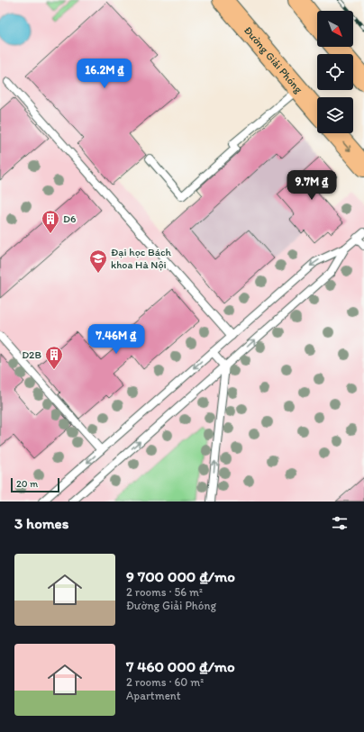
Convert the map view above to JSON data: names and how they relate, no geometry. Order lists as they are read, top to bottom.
{
  "streets": {
    "main road": ["Đường Giải Phóng"]
  },
  "places": {
    "building": ["D6", "D2B"],
    "school or university": ["Đại học Bách khoa Hà Nội"]
  },
  "scale_bar": "20 m",
  "north": "bottom right",
  "page": {
    "price": ["16.2M ₫", "9.7M ₫", "7.46M ₫"],
    "scale": "20 m",
    "heading": "3 homes",
    "list": [
      {
        "name": "9 700 000 ₫/mo",
        "note": "2 rooms · 56 m² · Đường Giải Phóng"
      },
      {
        "name": "7 460 000 ₫/mo",
        "note": "2 rooms · 60 m² · Apartment"
      }
    ]
  }
}
